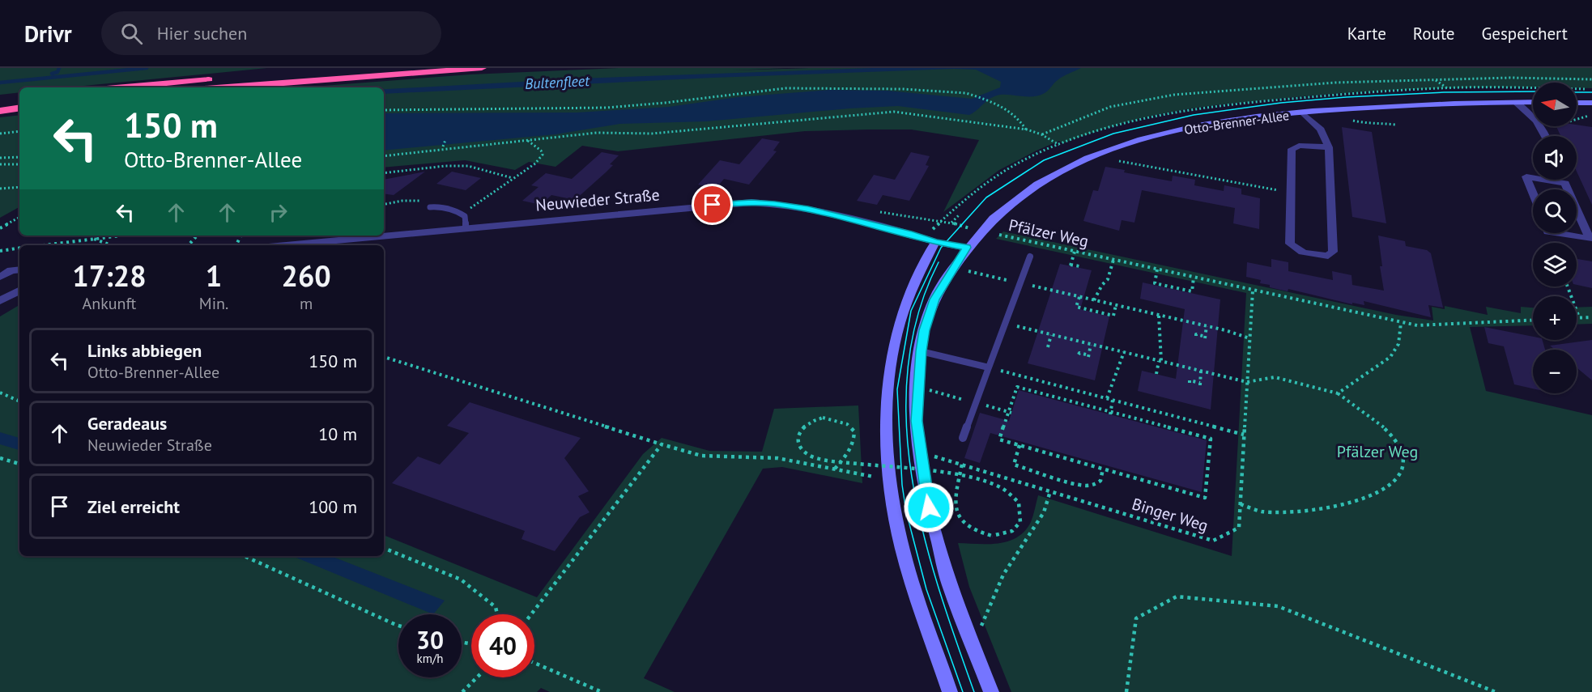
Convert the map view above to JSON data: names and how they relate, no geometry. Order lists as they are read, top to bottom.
{
  "streets": {
    "street": ["Otto-Brenner-Allee", "Neuwieder Straße"],
    "path": ["Pfälzer Weg", "Binger Weg"]
  },
  "crossings": [
    ["Otto-Brenner-Allee", "Pfälzer Weg"],
    ["Otto-Brenner-Allee", "Binger Weg"],
    ["Pfälzer Weg", "Binger Weg"]
  ],
  "water": ["Bultenfleet"],
  "parks": ["Pfälzer Weg"],
  "north": "left",
  "page": {
    "header": "Drivr",
    "search": "Hier suchen",
    "nav": ["Karte", "Route", "Gespeichert"],
    "map_buttons": ["+", "−"],
    "turn": ["150 m", "Otto-Brenner-Allee"],
    "eta": [
      "17:28",
      "Ankunft",
      "1",
      "Min.",
      "260",
      "m"
    ],
    "list": [
      {
        "name": "Links abbiegen",
        "note": "Otto-Brenner-Allee",
        "value": "150 m"
      },
      {
        "name": "Geradeaus",
        "note": "Neuwieder Straße",
        "value": "10 m"
      },
      {
        "name": "Ziel erreicht",
        "value": "100 m"
      }
    ],
    "speed": "30 km/h",
    "limit": "40"
  }
}
